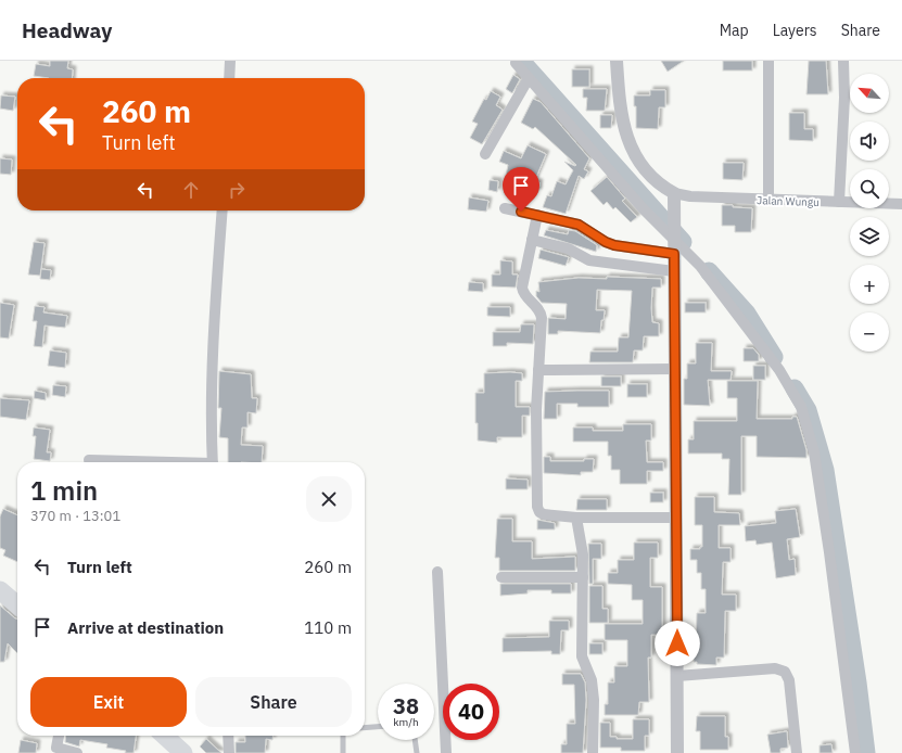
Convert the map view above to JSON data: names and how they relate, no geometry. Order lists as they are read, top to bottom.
{
  "streets": {
    "street": ["Jalan Wungu"]
  },
  "north": "top left",
  "page": {
    "header": "Headway",
    "nav": ["Map", "Layers", "Share"],
    "map_buttons": ["+", "−"],
    "turn": ["260 m", "Turn left"],
    "heading": ["1 min", "370 m · 13:01"],
    "list": [
      {
        "name": "Turn left",
        "value": "260 m"
      },
      {
        "name": "Arrive at destination",
        "value": "110 m"
      }
    ],
    "buttons": ["Exit", "Share"],
    "speed": "38 km/h",
    "limit": "40"
  }
}
